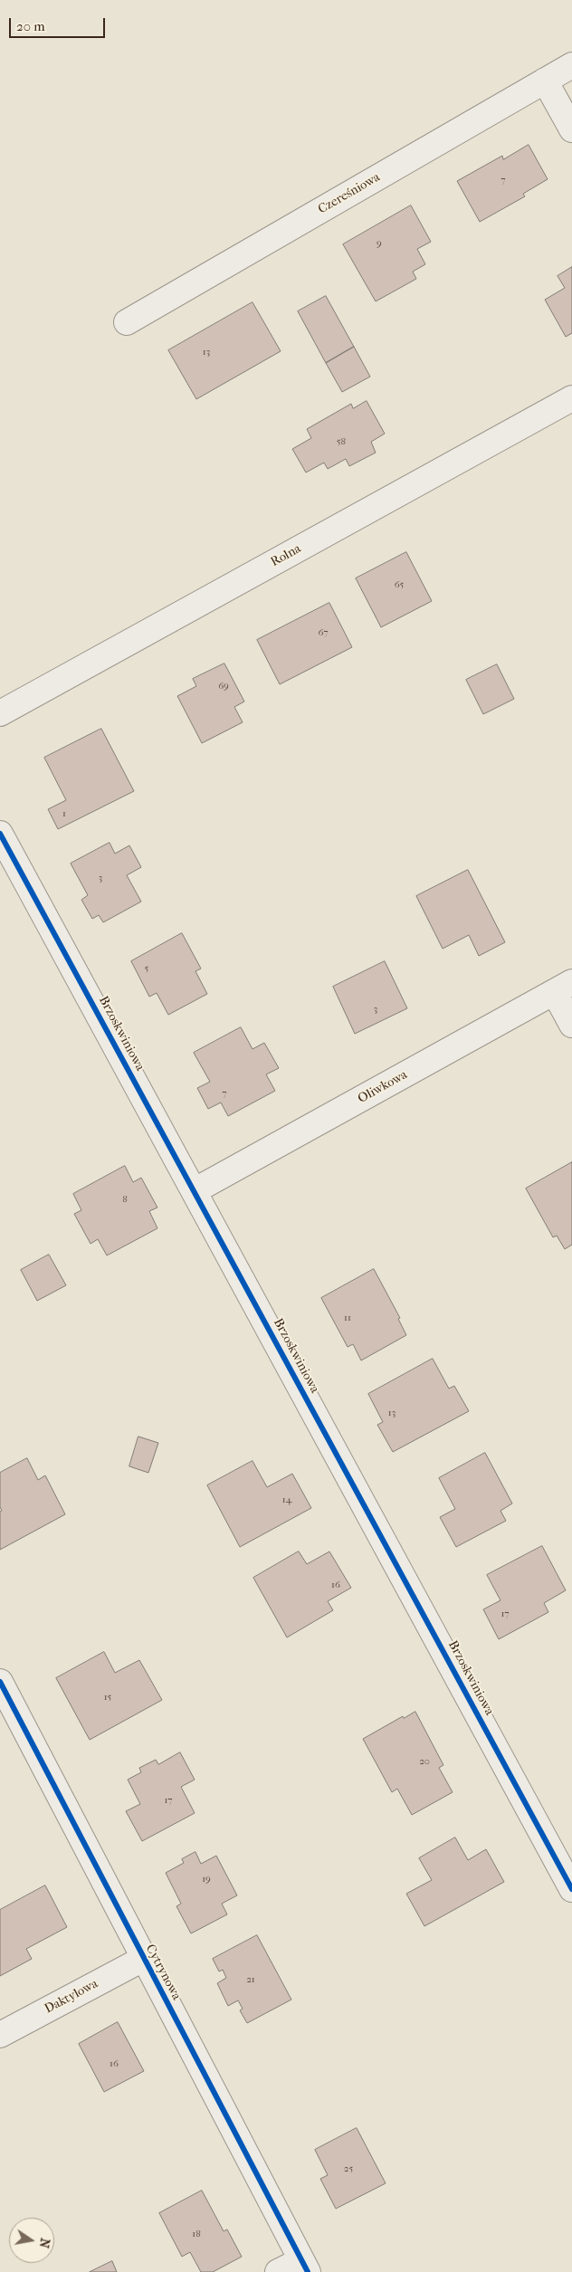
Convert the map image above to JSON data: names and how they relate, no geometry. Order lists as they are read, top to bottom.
{
  "streets": {
    "street": [
      "Czereśniowa",
      "Rolna",
      "Brzoskwiniowa",
      "Oliwkowa",
      "Cytrynowa",
      "Daktylowa"
    ]
  },
  "crossings": [
    ["Brzoskwiniowa", "Oliwkowa"],
    ["Cytrynowa", "Daktylowa"]
  ],
  "house_numbers": [
    "7",
    "9",
    "13",
    "58",
    "65",
    "67",
    "69",
    "1",
    "3",
    "5",
    "3",
    "7",
    "8",
    "11",
    "13",
    "14",
    "16",
    "17",
    "15",
    "20",
    "17",
    "19",
    "21",
    "16",
    "25",
    "18"
  ],
  "scale_bar": "20 m",
  "north": "right"
}
